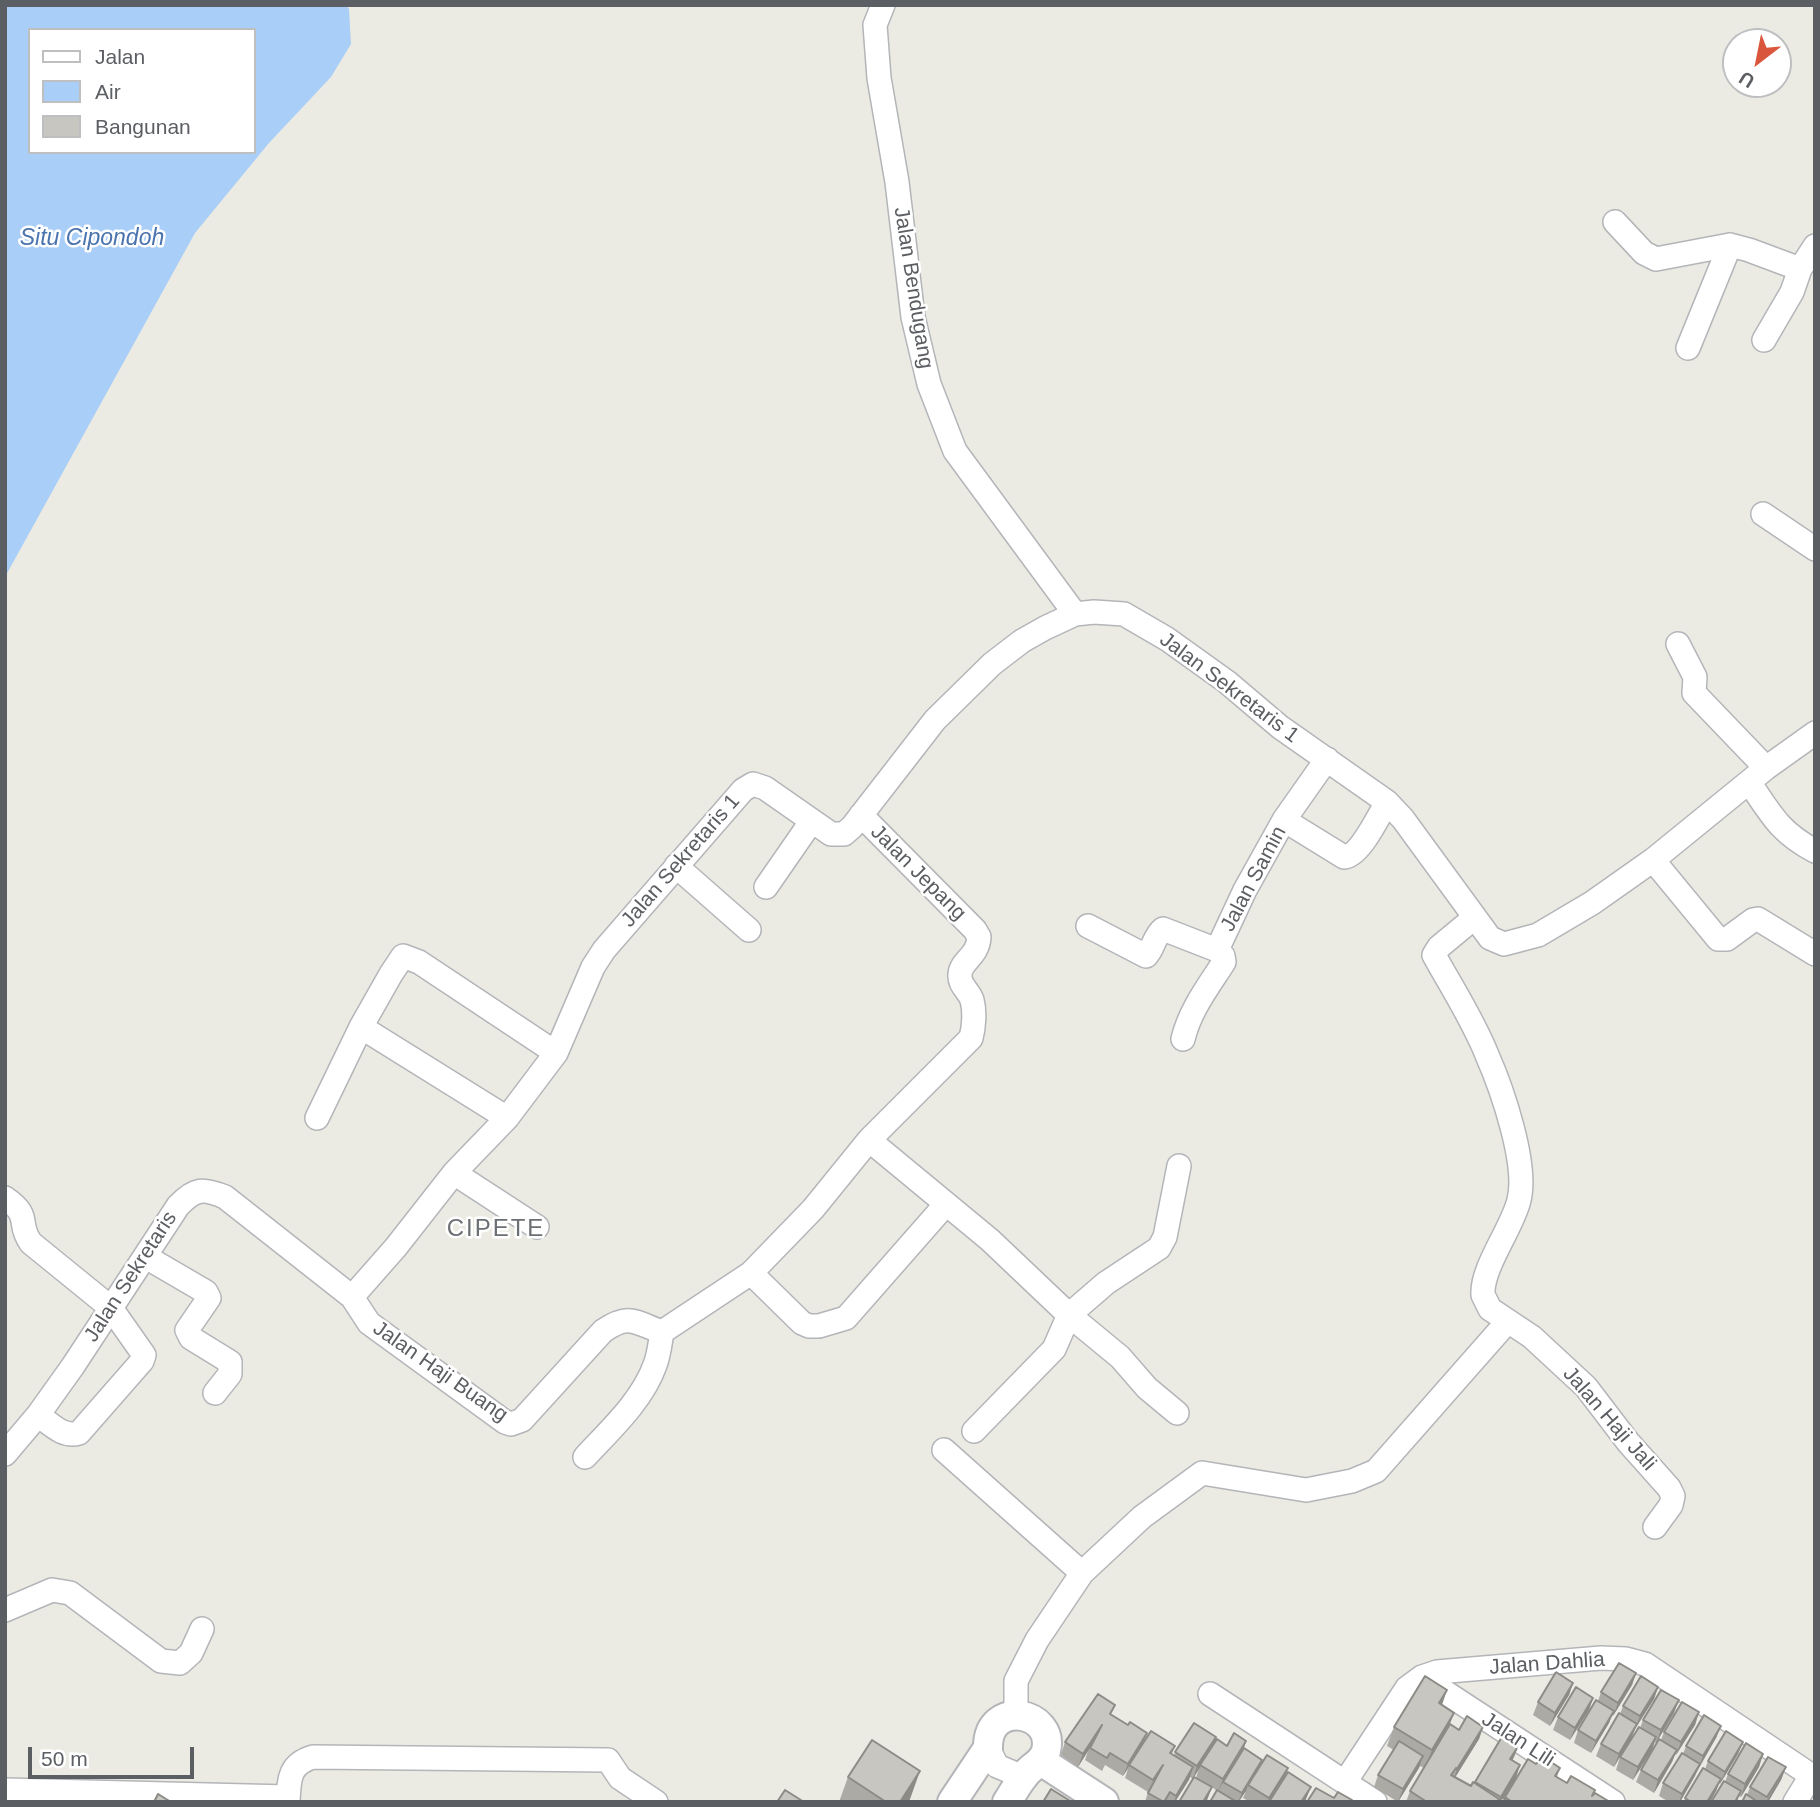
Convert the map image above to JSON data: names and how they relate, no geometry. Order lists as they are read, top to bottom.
{
  "streets": {
    "street": [
      "Jalan Bendugang",
      "Jalan Sekretaris 1",
      "Jalan Jepang",
      "Jalan Samin",
      "Jalan Sekretaris",
      "Jalan Haji Buang",
      "Jalan Haji Jali",
      "Jalan Dahlia",
      "Jalan Lili"
    ]
  },
  "crossings": [
    ["Jalan Bendugang", "Jalan Sekretaris 1"],
    ["Jalan Sekretaris 1", "Jalan Jepang"],
    ["Jalan Sekretaris 1", "Jalan Samin"],
    ["Jalan Sekretaris 1", "Jalan Sekretaris"],
    ["Jalan Sekretaris 1", "Jalan Haji Buang"],
    ["Jalan Sekretaris 1", "Jalan Haji Jali"],
    ["Jalan Sekretaris", "Jalan Haji Buang"],
    ["Jalan Dahlia", "Jalan Lili"]
  ],
  "districts": ["CIPETE"],
  "water": ["Situ Cipondoh"],
  "legend": ["Jalan", "Air", "Bangunan"],
  "scale_bar": "50 m",
  "north": "bottom left"
}
